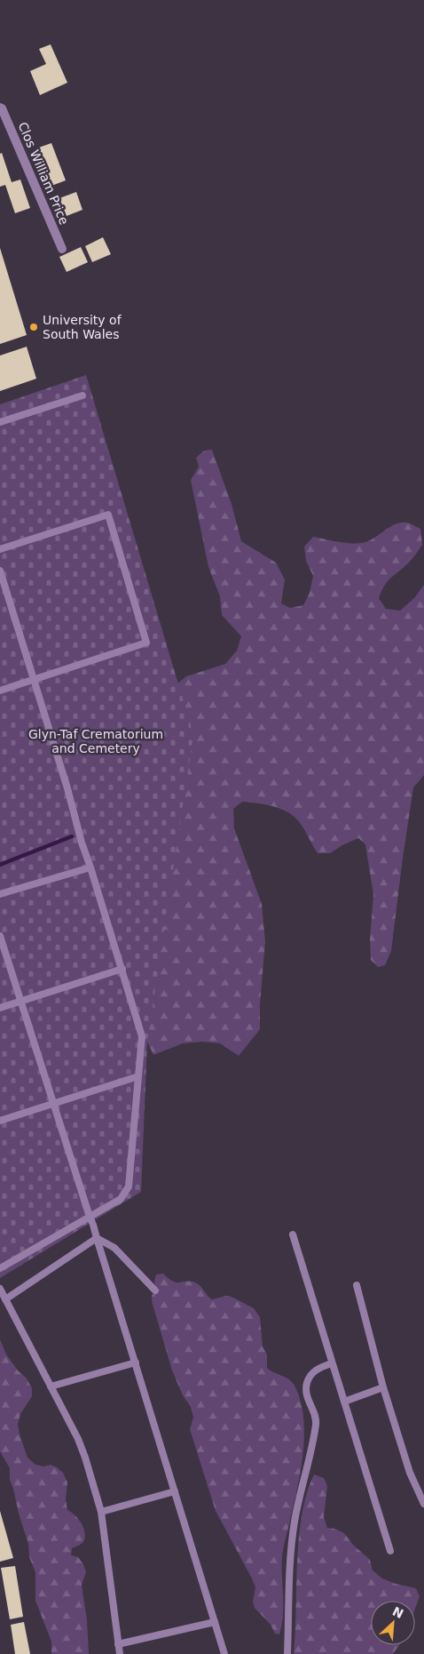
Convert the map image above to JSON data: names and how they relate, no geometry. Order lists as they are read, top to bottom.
{
  "streets": {
    "street": ["Clos William Price"]
  },
  "parks": ["Glyn-Taf Crematorium and Cemetery"],
  "places": ["University of South Wales"],
  "north": "top right"
}
